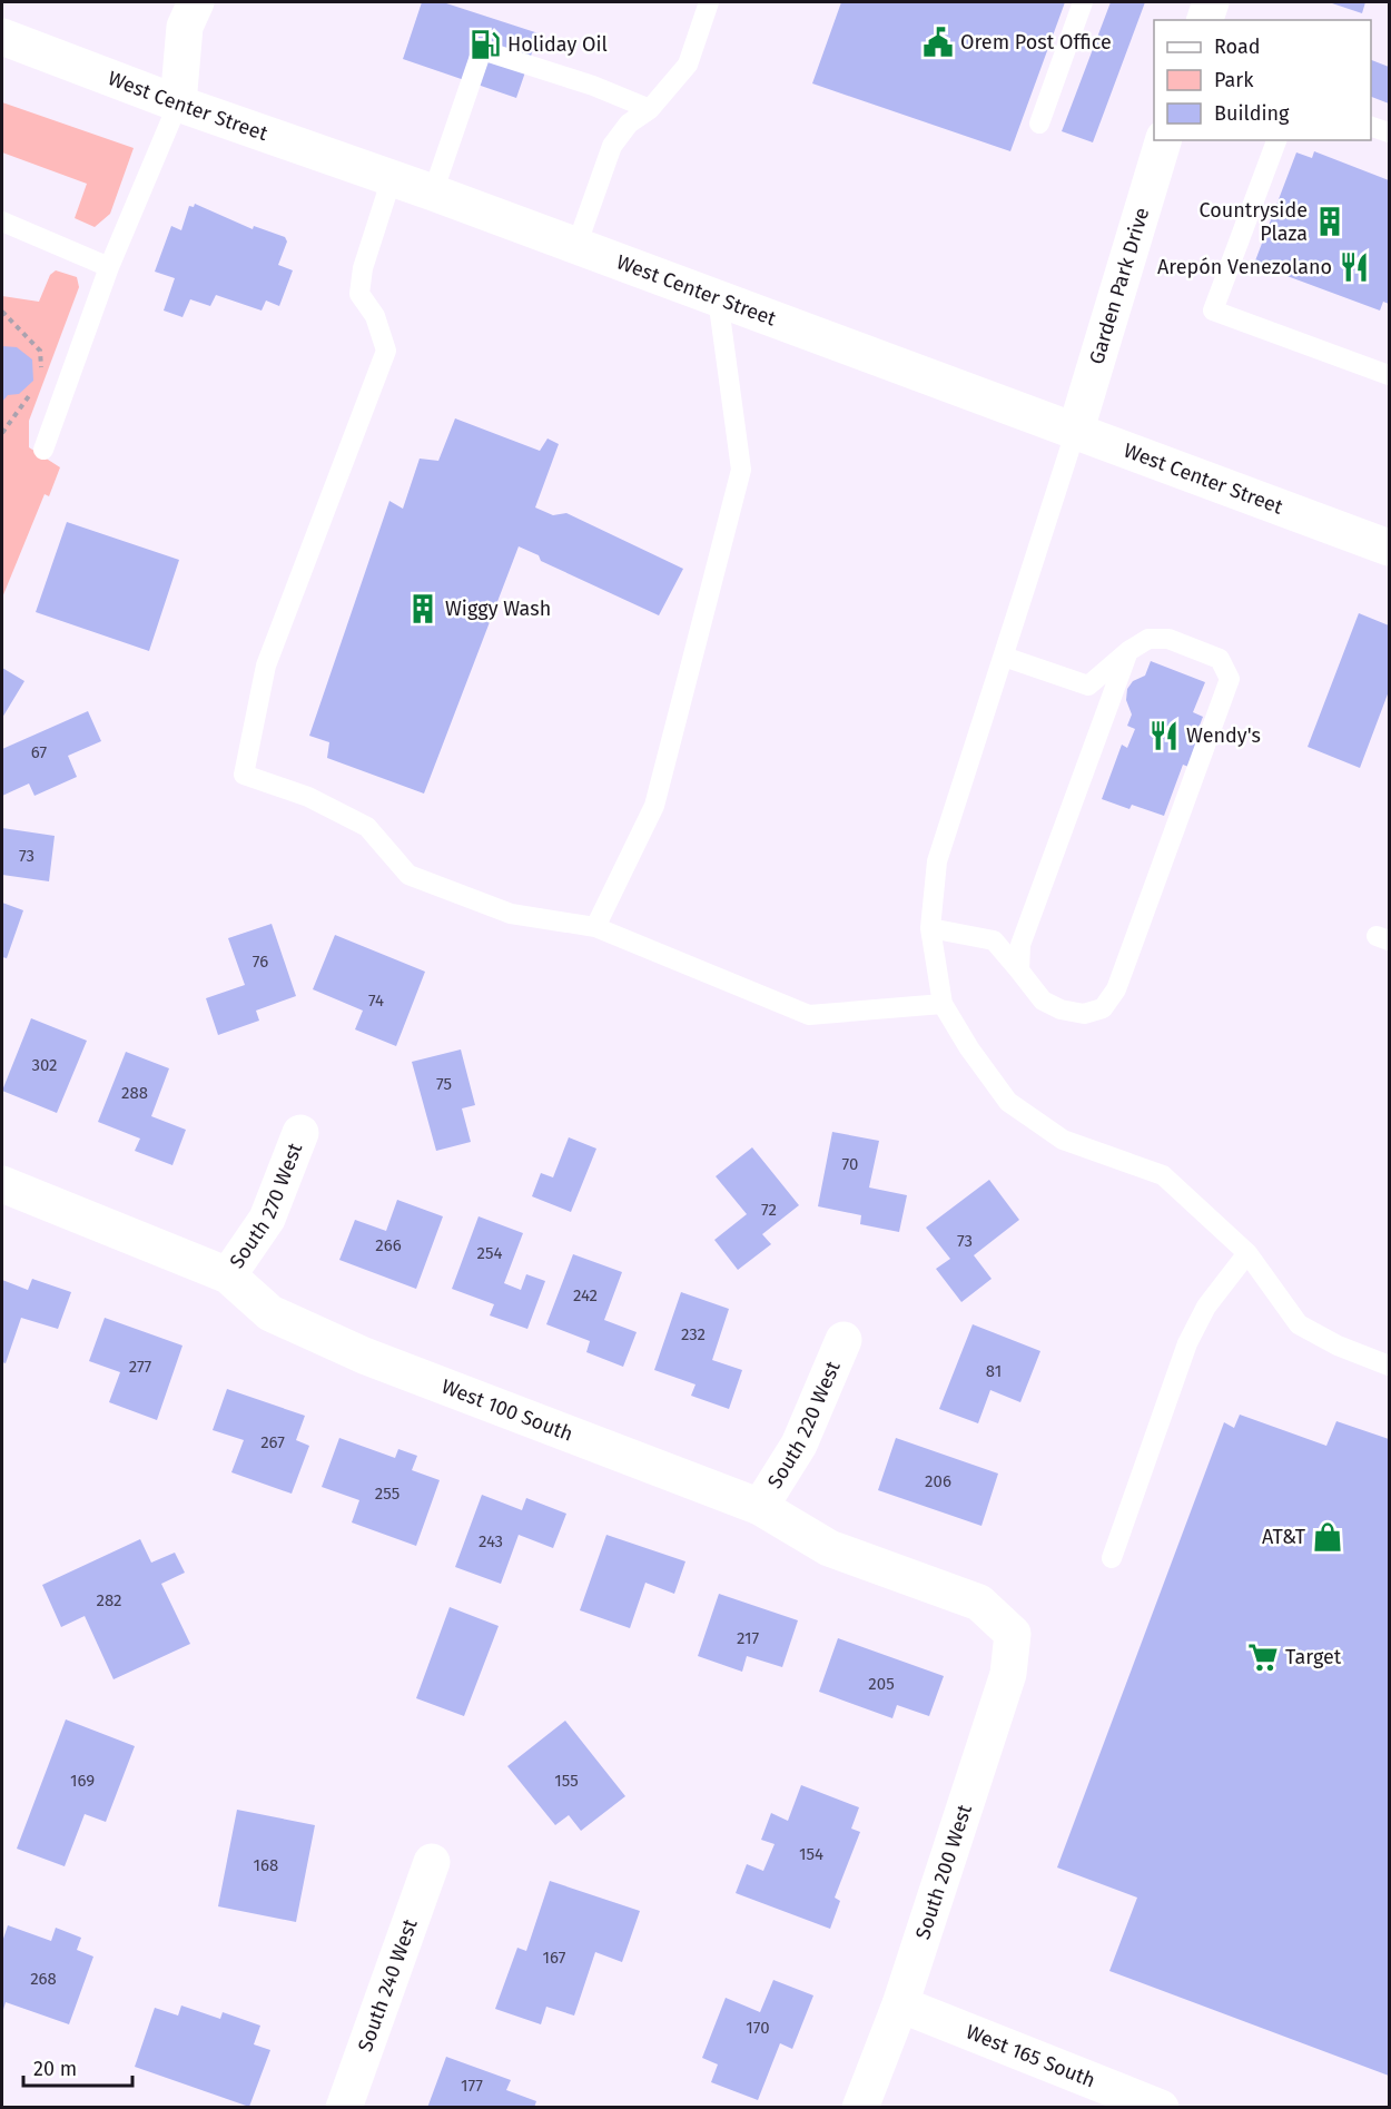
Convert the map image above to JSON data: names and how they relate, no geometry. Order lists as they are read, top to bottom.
{
  "streets": {
    "street": [
      "West Center Street",
      "Garden Park Drive",
      "South 270 West",
      "West 100 South",
      "South 220 West",
      "South 200 West",
      "South 240 West",
      "West 165 South"
    ]
  },
  "crossings": [
    ["West Center Street", "Garden Park Drive"],
    ["South 270 West", "West 100 South"],
    ["West 100 South", "South 220 West"],
    ["West 100 South", "South 200 West"],
    ["South 200 West", "West 165 South"]
  ],
  "places": {
    "public building": ["Orem Post Office"],
    "fuel station": ["Holiday Oil"],
    "building": ["Countryside Plaza", "Wiggy Wash"],
    "restaurant": ["Arepón Venezolano", "Wendy's"],
    "shop": ["AT&T"],
    "supermarket": ["Target"]
  },
  "house_numbers": [
    "67",
    "73",
    "76",
    "74",
    "302",
    "75",
    "288",
    "70",
    "72",
    "73",
    "266",
    "254",
    "242",
    "232",
    "277",
    "81",
    "267",
    "206",
    "255",
    "243",
    "282",
    "217",
    "205",
    "169",
    "155",
    "154",
    "168",
    "167",
    "268",
    "170",
    "177"
  ],
  "legend": ["Road", "Park", "Building"],
  "scale_bar": "20 m"
}
